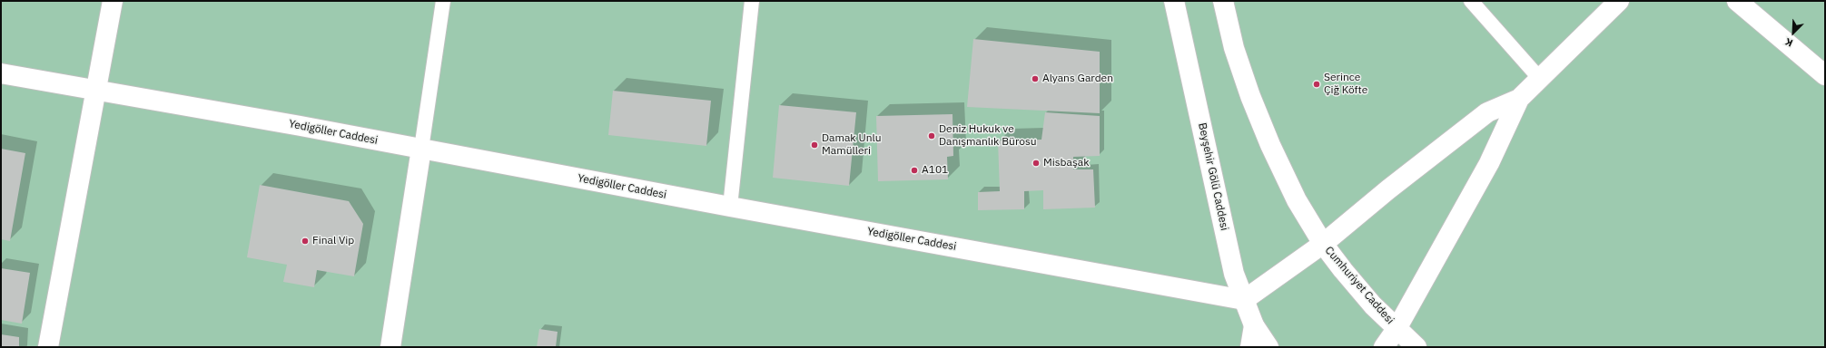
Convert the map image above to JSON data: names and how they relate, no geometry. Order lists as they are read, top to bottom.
{
  "streets": {
    "street": ["Yedigöller Caddesi", "Beyşehir Gölü Caddesi", "Cumhuriyet Caddesi"]
  },
  "crossings": [
    ["Yedigöller Caddesi", "Beyşehir Gölü Caddesi"]
  ],
  "places": [
    "Alyans Garden",
    "Serince Çiğ Köfte",
    "Deniz Hukuk ve Danışmanlık Bürosu",
    "Damak Unlu Mamülleri",
    "Misbaşak",
    "A101",
    "Final Vip"
  ],
  "north": "bottom left"
}
